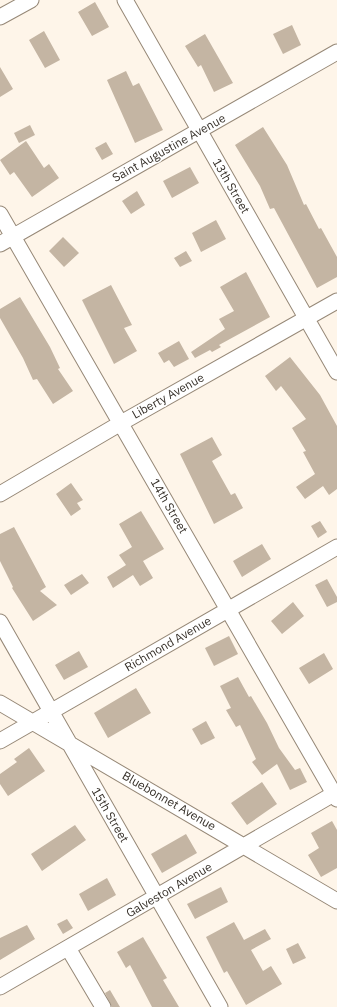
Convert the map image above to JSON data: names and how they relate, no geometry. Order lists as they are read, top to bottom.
{
  "streets": {
    "street": [
      "Saint Augustine Avenue",
      "13th Street",
      "Liberty Avenue",
      "14th Street",
      "Richmond Avenue",
      "Bluebonnet Avenue",
      "15th Street",
      "Galveston Avenue"
    ]
  },
  "crossings": [
    ["Saint Augustine Avenue", "13th Street"],
    ["Saint Augustine Avenue", "14th Street"],
    ["13th Street", "Liberty Avenue"],
    ["Liberty Avenue", "14th Street"],
    ["14th Street", "Richmond Avenue"],
    ["14th Street", "Galveston Avenue"],
    ["Richmond Avenue", "Bluebonnet Avenue"],
    ["Richmond Avenue", "15th Street"],
    ["Bluebonnet Avenue", "15th Street"],
    ["Bluebonnet Avenue", "Galveston Avenue"],
    ["15th Street", "Galveston Avenue"]
  ]
}
